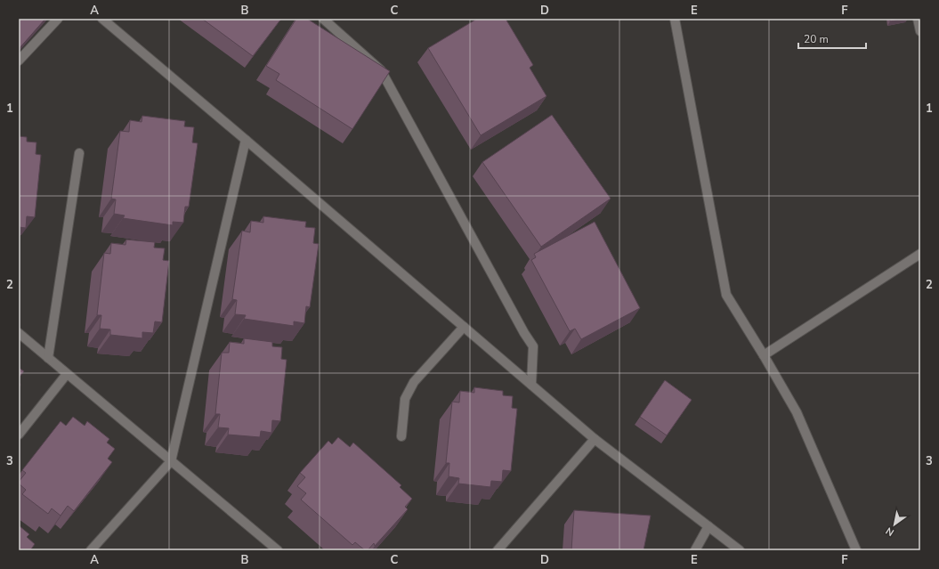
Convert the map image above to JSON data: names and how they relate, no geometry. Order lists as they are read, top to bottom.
{
  "scale_bar": "20 m",
  "north": "bottom left",
  "grid": {
    "columns": [
      "A",
      "B",
      "C",
      "D",
      "E",
      "F"
    ],
    "rows": ["1", "2", "3"]
  }
}
